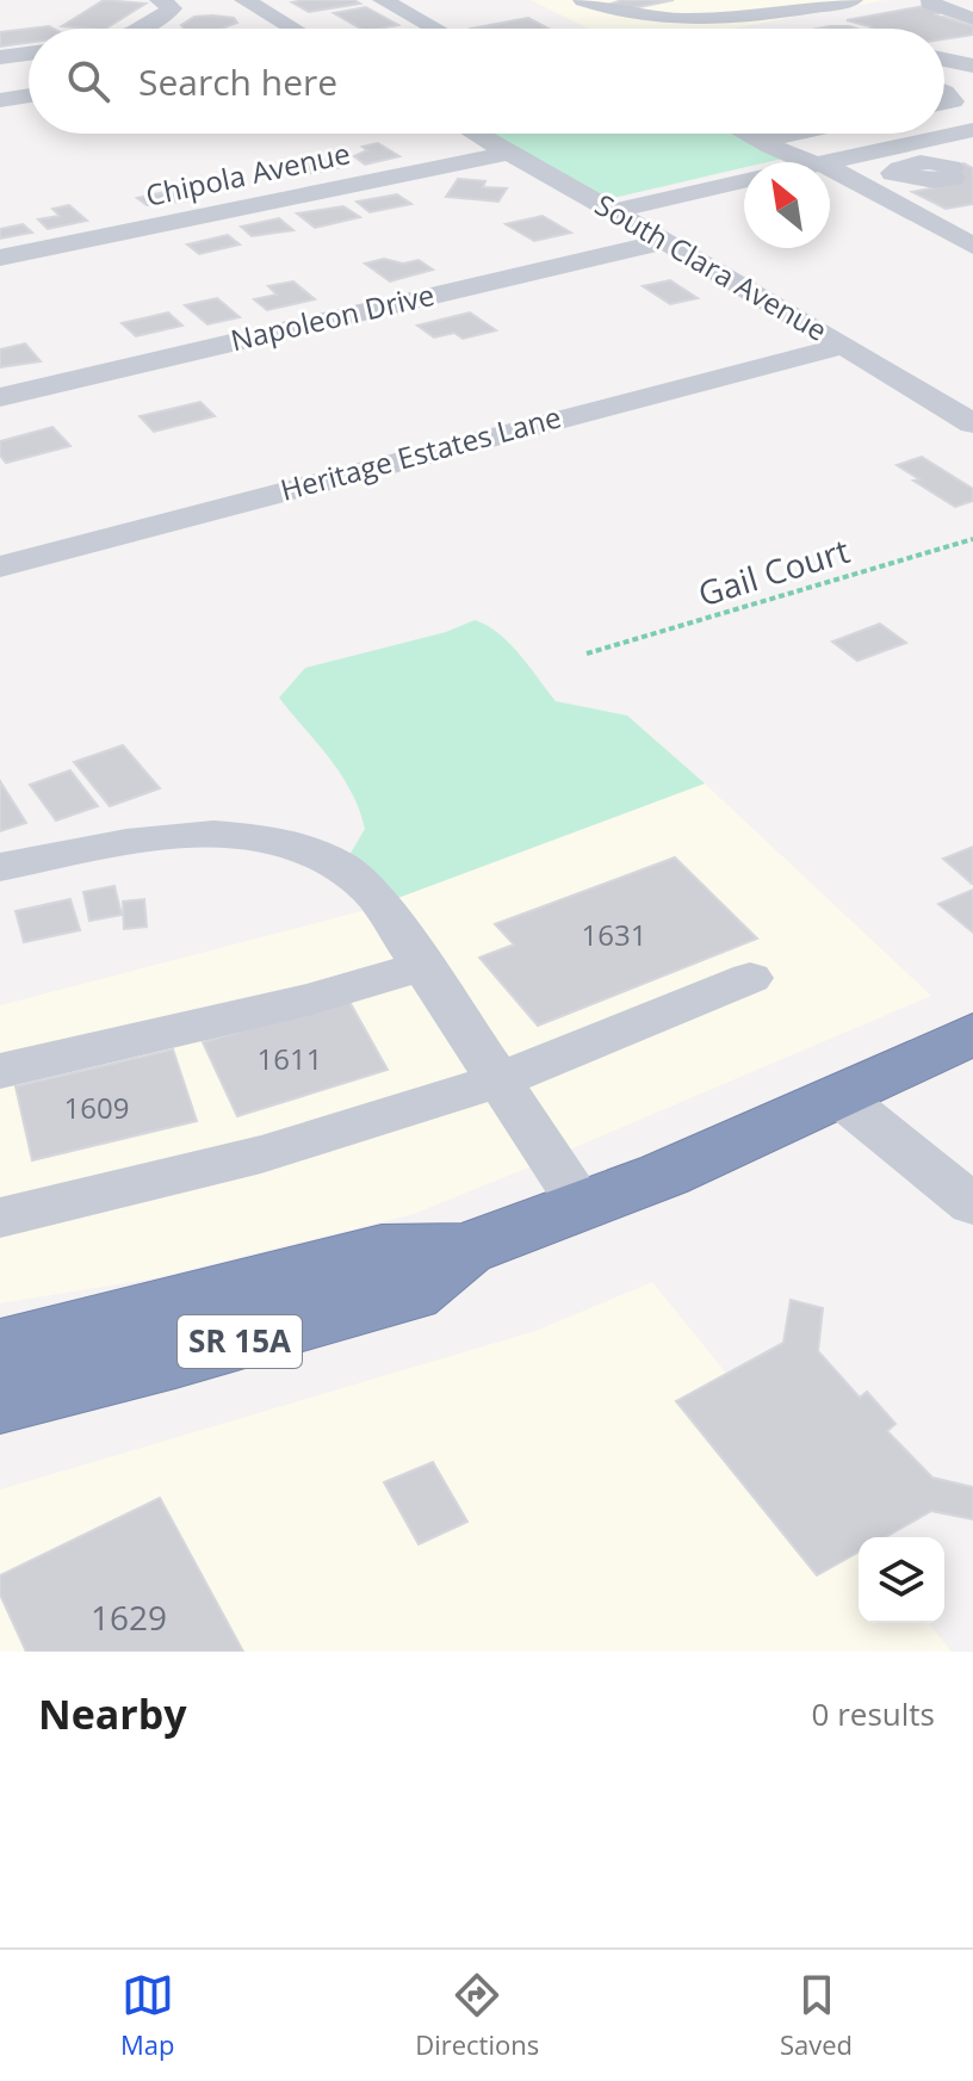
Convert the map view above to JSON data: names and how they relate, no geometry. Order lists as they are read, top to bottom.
{
  "streets": {
    "highway": ["SR 15A"],
    "street": [
      "Chipola Avenue",
      "South Clara Avenue",
      "Napoleon Drive",
      "Heritage Estates Lane"
    ],
    "path": ["Gail Court"]
  },
  "crossings": [
    ["Chipola Avenue", "South Clara Avenue"],
    ["South Clara Avenue", "Napoleon Drive"],
    ["South Clara Avenue", "Heritage Estates Lane"]
  ],
  "house_numbers": [
    "1631",
    "1611",
    "1609",
    "1629"
  ],
  "north": "top left",
  "page": {
    "search": "Search here",
    "heading": ["Nearby", "0 results"],
    "nav": ["Map", "Directions", "Saved"]
  }
}
